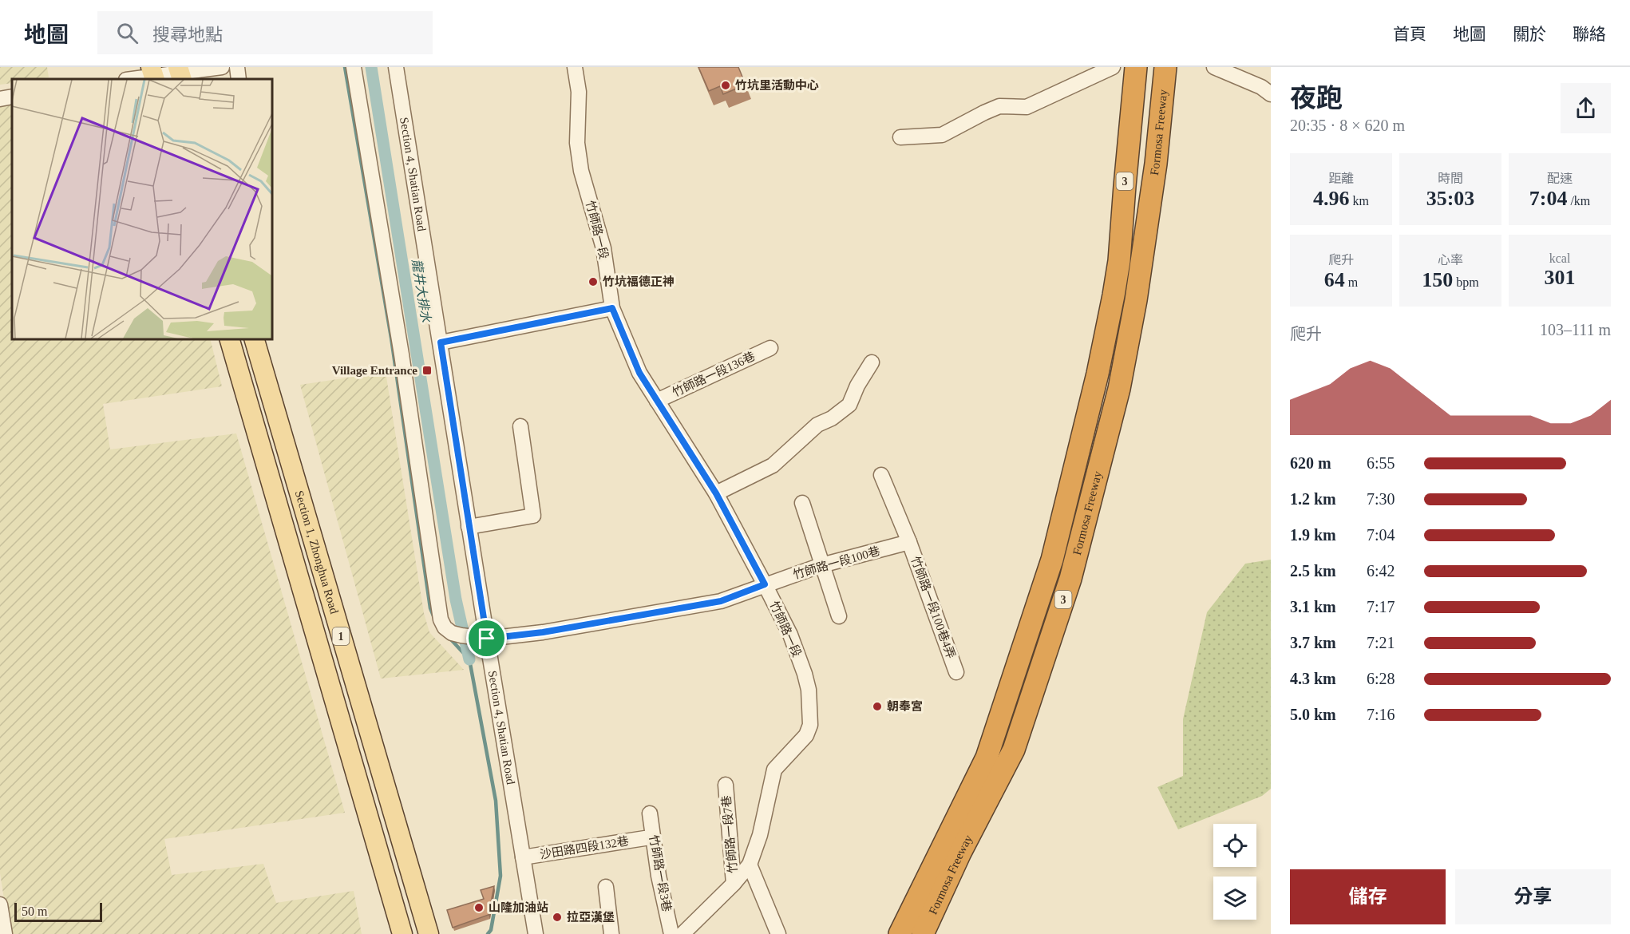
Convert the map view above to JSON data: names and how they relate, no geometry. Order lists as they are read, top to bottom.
{
  "streets": {
    "highway": ["Formosa Freeway", "3"],
    "main road": ["Section 1, Zhonghua Road", "1"],
    "street": [
      "Section 4, Shatian Road",
      "竹師路一段",
      "竹師路一段136巷",
      "竹師路一段100巷",
      "竹師路一段100巷4弄",
      "竹師路一段7巷",
      "沙田路四段132巷",
      "竹師路一段3巷"
    ]
  },
  "crossings": [
    ["Section 4, Shatian Road", "竹師路一段100巷"],
    ["Section 4, Shatian Road", "沙田路四段132巷"],
    ["竹師路一段", "竹師路一段136巷"],
    ["竹師路一段", "竹師路一段100巷"],
    ["竹師路一段", "竹師路一段7巷"],
    ["竹師路一段100巷", "竹師路一段100巷4弄"]
  ],
  "water": ["龍井大排水"],
  "places": {
    "other": [
      "竹坑里活動中心",
      "竹坑福德正神",
      "朝奉宮",
      "山隆加油站",
      "拉亞漢堡"
    ],
    "transit": ["Village Entrance"]
  },
  "scale_bar": "50 m",
  "page": {
    "header": "地圖",
    "search": "搜尋地點",
    "nav": [
      "首頁",
      "地圖",
      "關於",
      "聯絡"
    ],
    "heading": ["夜跑", "20:35 · 8 × 620 m"],
    "stats": [
      ["距離", "4.96 km"],
      ["時間", "35:03"],
      ["配速", "7:04 /km"],
      ["爬升", "64 m"],
      ["心率", "150 bpm"],
      ["kcal", "301"]
    ],
    "chart": ["爬升", "103–111 m"],
    "list": [
      {
        "name": "620 m",
        "note": "6:55"
      },
      {
        "name": "1.2 km",
        "note": "7:30"
      },
      {
        "name": "1.9 km",
        "note": "7:04"
      },
      {
        "name": "2.5 km",
        "note": "6:42"
      },
      {
        "name": "3.1 km",
        "note": "7:17"
      },
      {
        "name": "3.7 km",
        "note": "7:21"
      },
      {
        "name": "4.3 km",
        "note": "6:28"
      },
      {
        "name": "5.0 km",
        "note": "7:16"
      }
    ],
    "buttons": ["儲存", "分享"],
    "scale": "50 m"
  }
}
